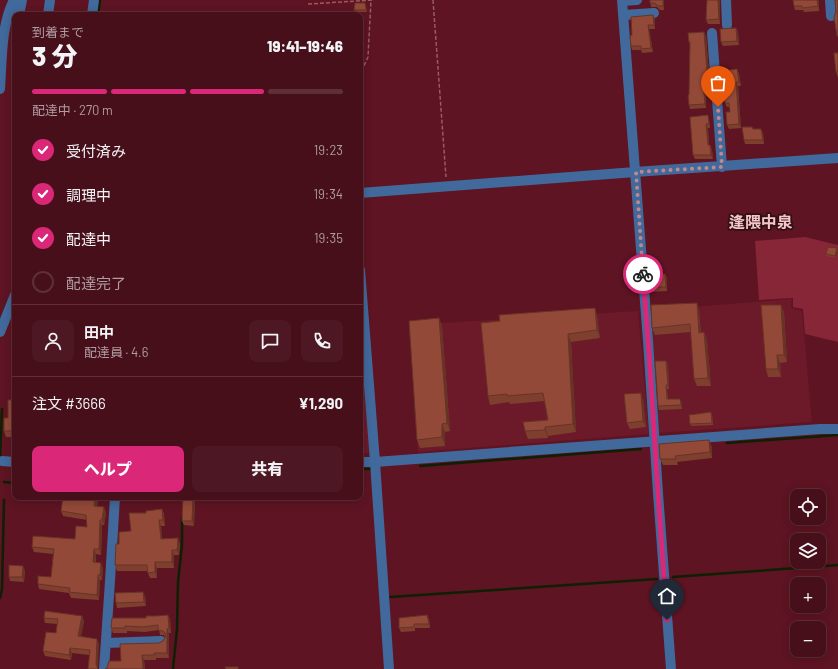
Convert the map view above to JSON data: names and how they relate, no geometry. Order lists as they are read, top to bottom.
{
  "districts": ["逢隈中泉"],
  "page": {
    "heading": ["3 分", "到着まで", "19:41–19:46"],
    "panel": [
      "田中",
      "配達員 · 4.6",
      "注文 #3666",
      "¥1,290"
    ],
    "bar": "配達中 · 270 m",
    "list": [
      ["受付済み", "19:23"],
      ["調理中", "19:34"],
      ["配達中", "19:35"],
      "配達完了"
    ],
    "buttons": ["ヘルプ", "共有"],
    "map_buttons": ["+", "−"]
  }
}
